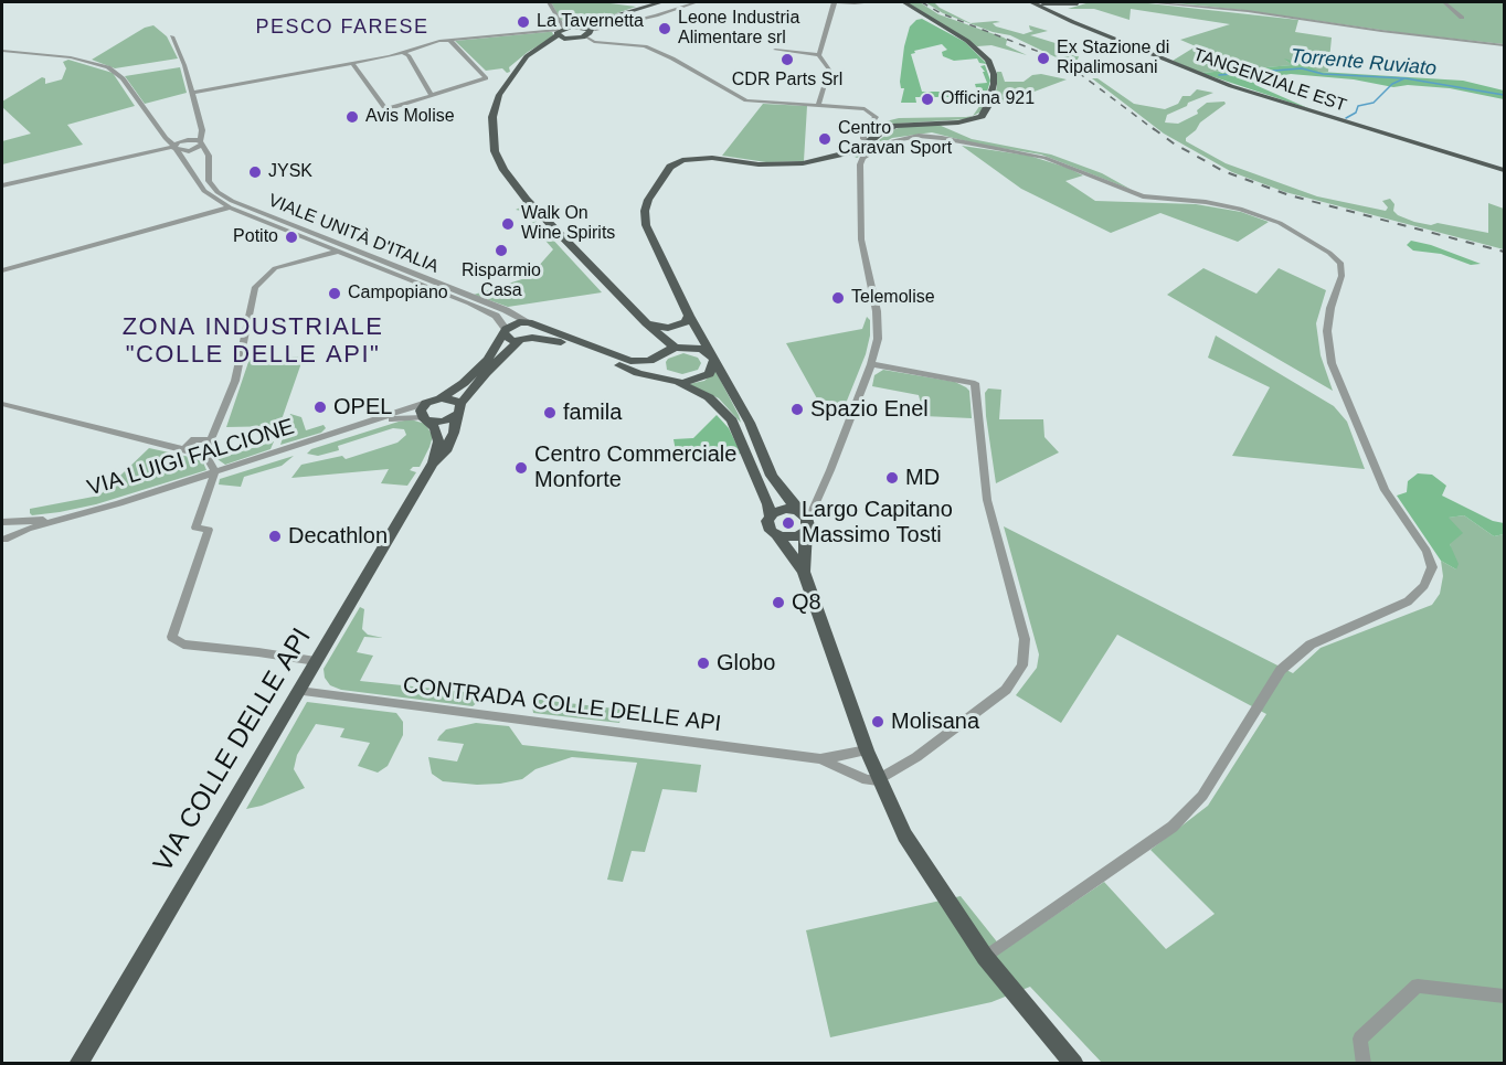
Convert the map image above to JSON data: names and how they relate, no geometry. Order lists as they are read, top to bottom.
{
  "streets": {
    "main road": ["TANGENZIALE EST", "VIA COLLE DELLE API"],
    "street": ["VIALE UNITÀ D'ITALIA", "VIA LUIGI FALCIONE", "CONTRADA COLLE DELLE API"]
  },
  "crossings": [
    ["VIA LUIGI FALCIONE", "VIA COLLE DELLE API"],
    ["CONTRADA COLLE DELLE API", "VIA COLLE DELLE API"]
  ],
  "districts": ["PESCO FARESE", "ZONA INDUSTRIALE \"COLLE DELLE API\""],
  "water": ["Torrente Ruviato"],
  "places": [
    "La Tavernetta",
    "Leone Industria Alimentare srl",
    "Ex Stazione di Ripalimosani",
    "CDR Parts Srl",
    "Officina 921",
    "Avis Molise",
    "Centro Caravan Sport",
    "JYSK",
    "Walk On Wine Spirits",
    "Potito",
    "Risparmio Casa",
    "Campopiano",
    "Telemolise",
    "OPEL",
    "Spazio Enel",
    "famila",
    "Centro Commerciale Monforte",
    "MD",
    "Largo Capitano Massimo Tosti",
    "Decathlon",
    "Q8",
    "Globo",
    "Molisana"
  ]
}
